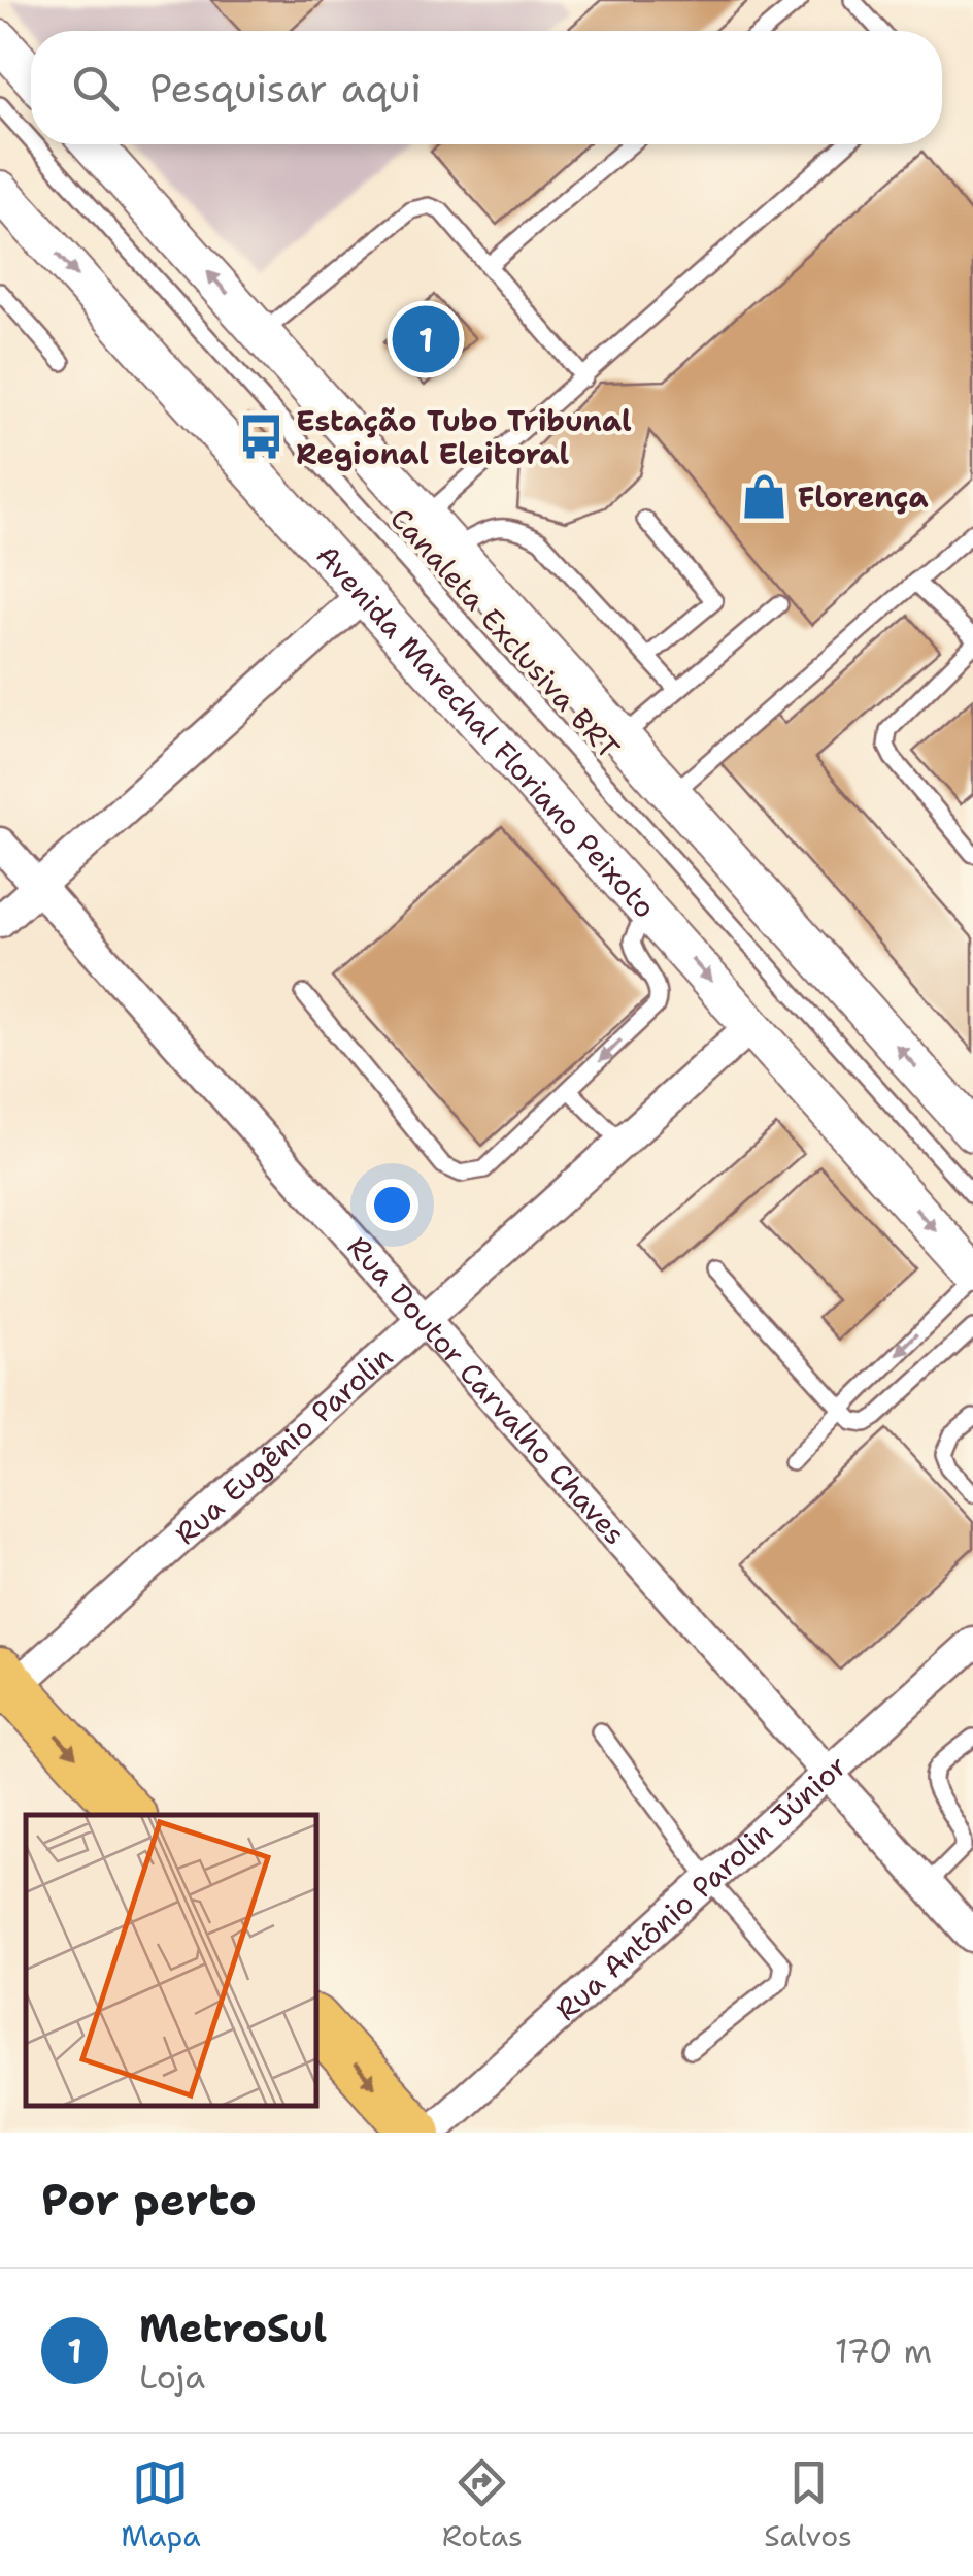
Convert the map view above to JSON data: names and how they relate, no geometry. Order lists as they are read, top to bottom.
{
  "streets": {
    "street": [
      "Avenida Marechal Floriano Peixoto",
      "Rua Doutor Carvalho Chaves",
      "Rua Eugênio Parolin",
      "Rua Antônio Parolin Júnior"
    ],
    "lane": ["Canaleta Exclusiva BRT"]
  },
  "crossings": [
    ["Avenida Marechal Floriano Peixoto", "Rua Eugênio Parolin"],
    ["Rua Doutor Carvalho Chaves", "Rua Eugênio Parolin"],
    ["Rua Doutor Carvalho Chaves", "Rua Antônio Parolin Júnior"]
  ],
  "places": {
    "bus stop": ["Estação Tubo Tribunal Regional Eleitoral"],
    "shop": ["Florença"]
  },
  "page": {
    "search": "Pesquisar aqui",
    "pins": "1",
    "heading": "Por perto",
    "list": [
      {
        "mark": "1",
        "name": "MetroSul",
        "note": "Loja",
        "value": "170 m"
      }
    ],
    "nav": ["Mapa", "Rotas", "Salvos"]
  }
}
